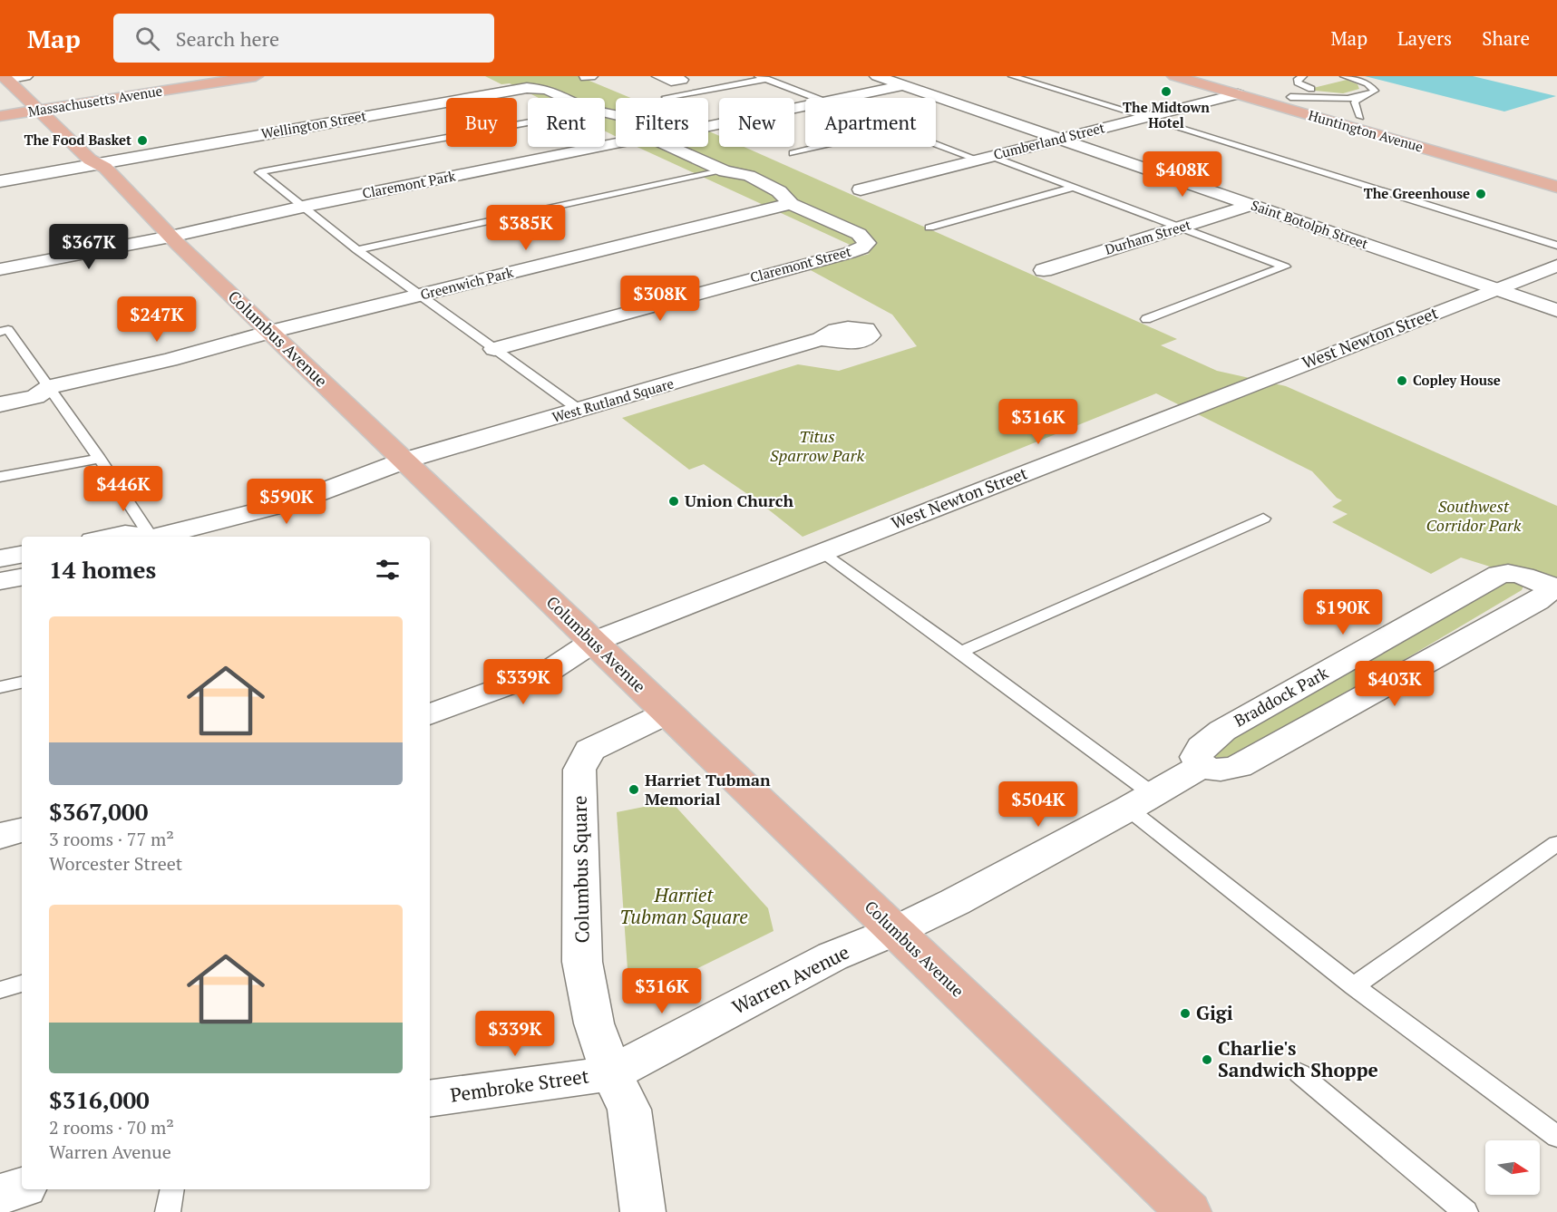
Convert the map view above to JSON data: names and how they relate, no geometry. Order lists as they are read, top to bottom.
{
  "streets": {
    "main road": ["Massachusetts Avenue", "Huntington Avenue", "Columbus Avenue"],
    "street": [
      "Wellington Street",
      "Cumberland Street",
      "Claremont Park",
      "Saint Botolph Street",
      "Durham Street",
      "Claremont Street",
      "Greenwich Park",
      "West Newton Street",
      "West Rutland Square",
      "Braddock Park",
      "Columbus Square",
      "Warren Avenue",
      "Pembroke Street"
    ]
  },
  "crossings": [
    ["Massachusetts Avenue", "Columbus Avenue"],
    ["Wellington Street", "Claremont Street"],
    ["Wellington Street", "Columbus Avenue"],
    ["Huntington Avenue", "Cumberland Street"],
    ["Cumberland Street", "Saint Botolph Street"],
    ["Claremont Park", "Columbus Avenue"],
    ["Saint Botolph Street", "Durham Street"],
    ["Saint Botolph Street", "West Newton Street"],
    ["Claremont Street", "Greenwich Park"],
    ["Greenwich Park", "Columbus Avenue"],
    ["West Newton Street", "Columbus Avenue"],
    ["Columbus Avenue", "West Rutland Square"],
    ["Columbus Avenue", "Columbus Square"],
    ["Columbus Avenue", "Warren Avenue"],
    ["Columbus Square", "Warren Avenue"],
    ["Columbus Square", "Pembroke Street"],
    ["Warren Avenue", "Pembroke Street"]
  ],
  "parks": ["Titus Sparrow Park", "Southwest Corridor Park", "Harriet Tubman Square"],
  "places": [
    "The Midtown Hotel",
    "The Food Basket",
    "The Greenhouse",
    "Copley House",
    "Union Church",
    "Harriet Tubman Memorial",
    "Gigi",
    "Charlie's Sandwich Shoppe"
  ],
  "north": "right",
  "page": {
    "header": "Map",
    "search": "Search here",
    "nav": ["Map", "Layers", "Share"],
    "chip": [
      "Buy",
      "Rent",
      "Filters",
      "New",
      "Apartment"
    ],
    "price": [
      "$408K",
      "$385K",
      "$367K",
      "$308K",
      "$247K",
      "$316K",
      "$446K",
      "$590K",
      "$190K",
      "$339K",
      "$403K",
      "$504K",
      "$316K",
      "$339K"
    ],
    "heading": "14 homes",
    "list": [
      {
        "name": "$367,000",
        "note": "3 rooms · 77 m² · Worcester Street"
      },
      {
        "name": "$316,000",
        "note": "2 rooms · 70 m² · Warren Avenue"
      }
    ]
  }
}
